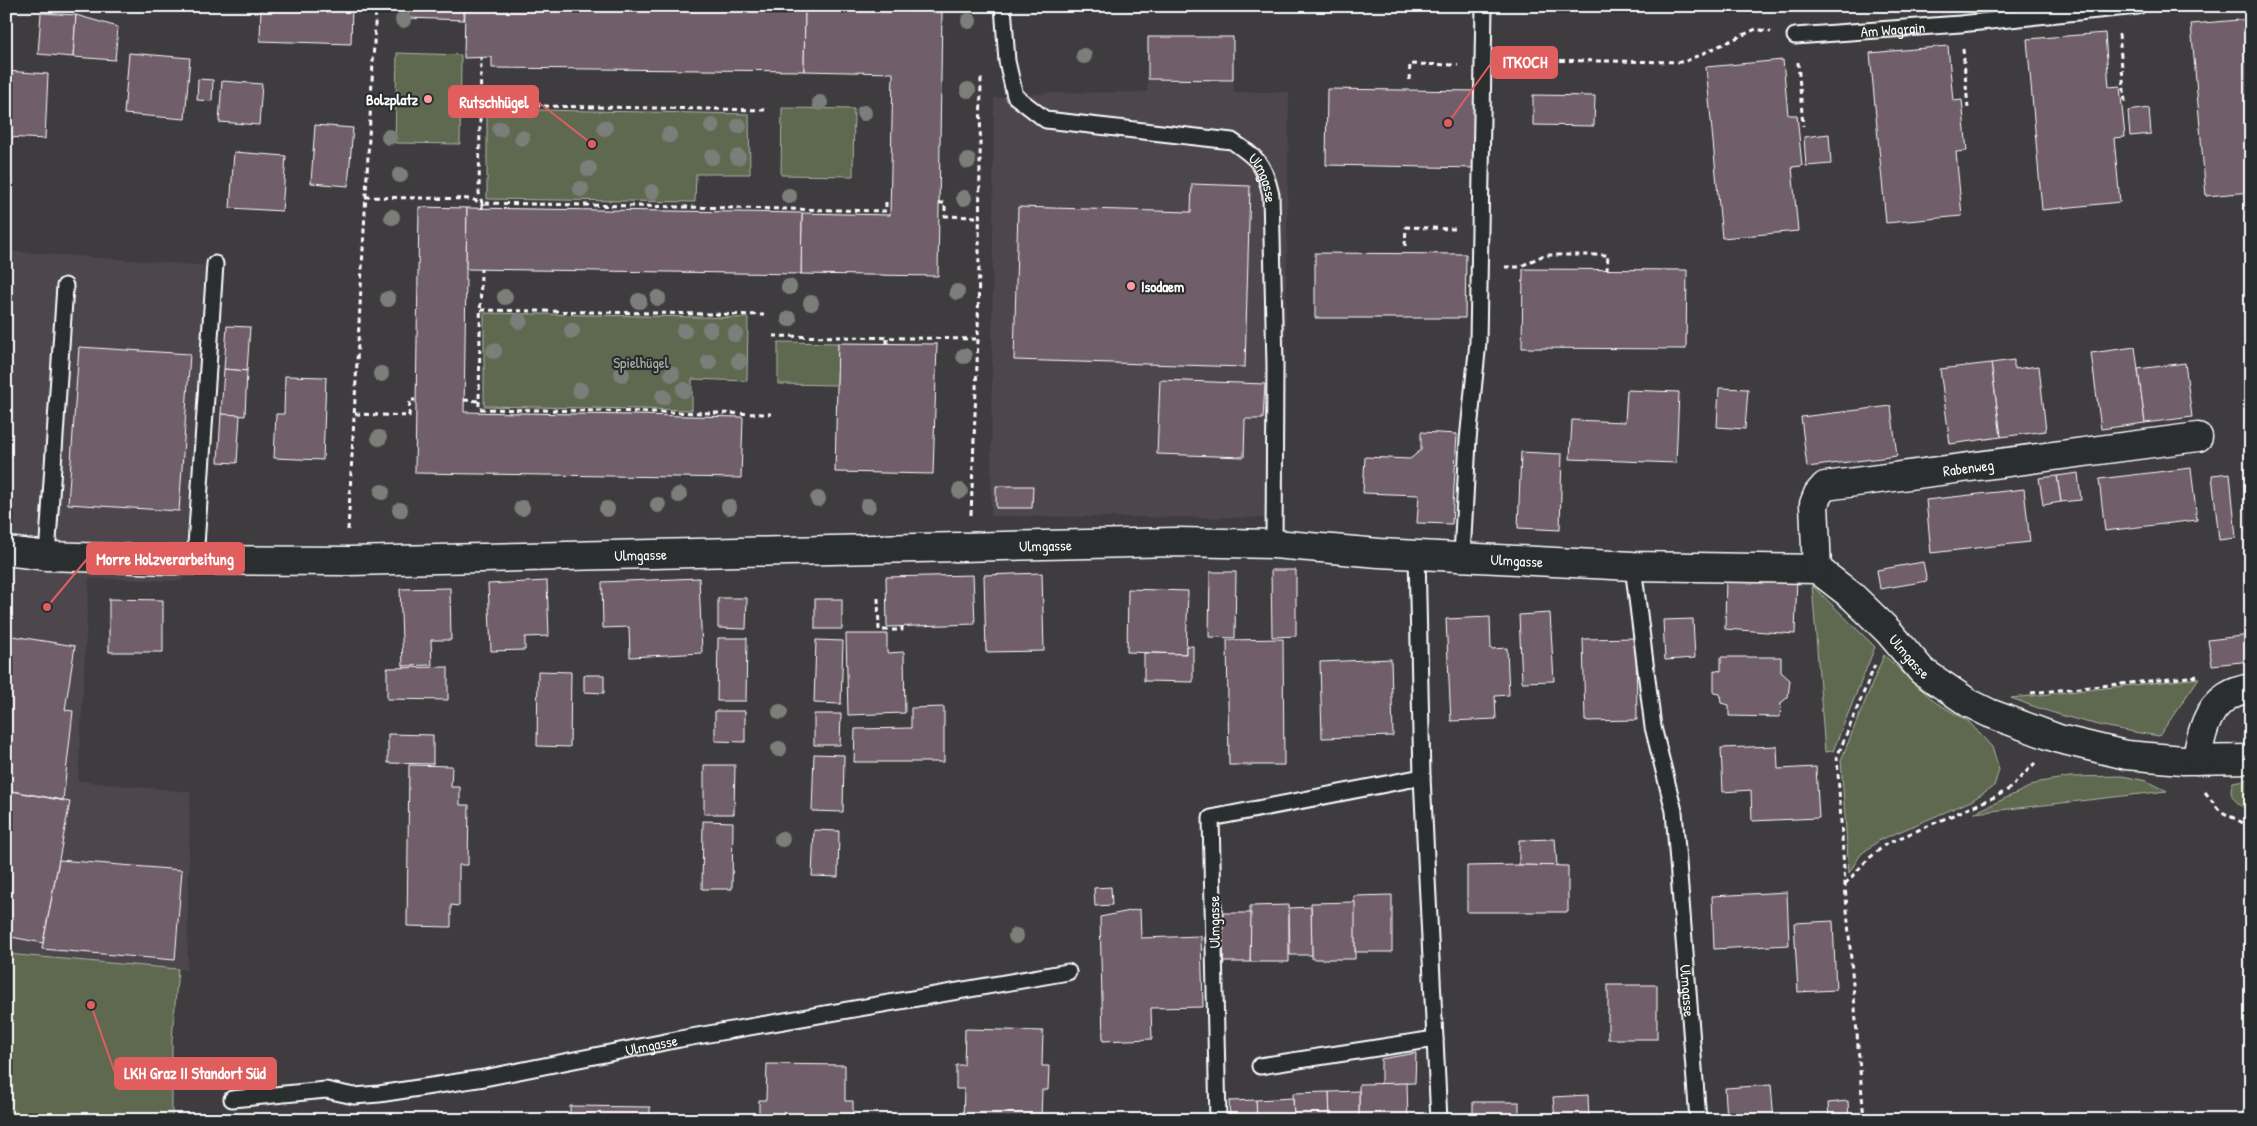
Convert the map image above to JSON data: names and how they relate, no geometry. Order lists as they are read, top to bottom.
{
  "streets": {
    "street": ["Ulmgasse", "Rabenweg"],
    "lane": ["Am Wagrain"]
  },
  "crossings": [
    ["Ulmgasse", "Rabenweg"]
  ],
  "parks": ["Spielhügel"],
  "places": [
    "Bolzplatz",
    "ITKOCH",
    "Rutschhügel",
    "Isodaem",
    "Morre Holzverarbeitung",
    "LKH Graz II Standort Süd"
  ]
}
